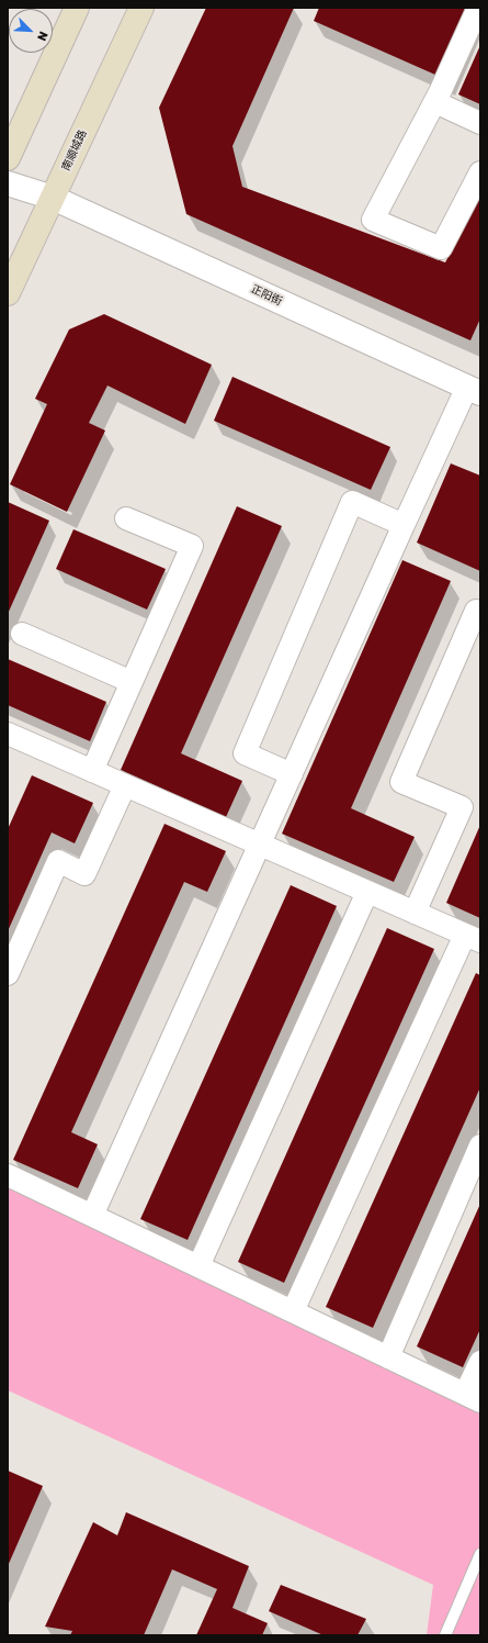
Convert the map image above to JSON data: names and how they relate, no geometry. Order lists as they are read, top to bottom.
{
  "streets": {
    "main road": ["南顺城路"],
    "street": ["正阳街"]
  },
  "crossings": [
    ["南顺城路", "正阳街"]
  ],
  "north": "bottom right"
}
